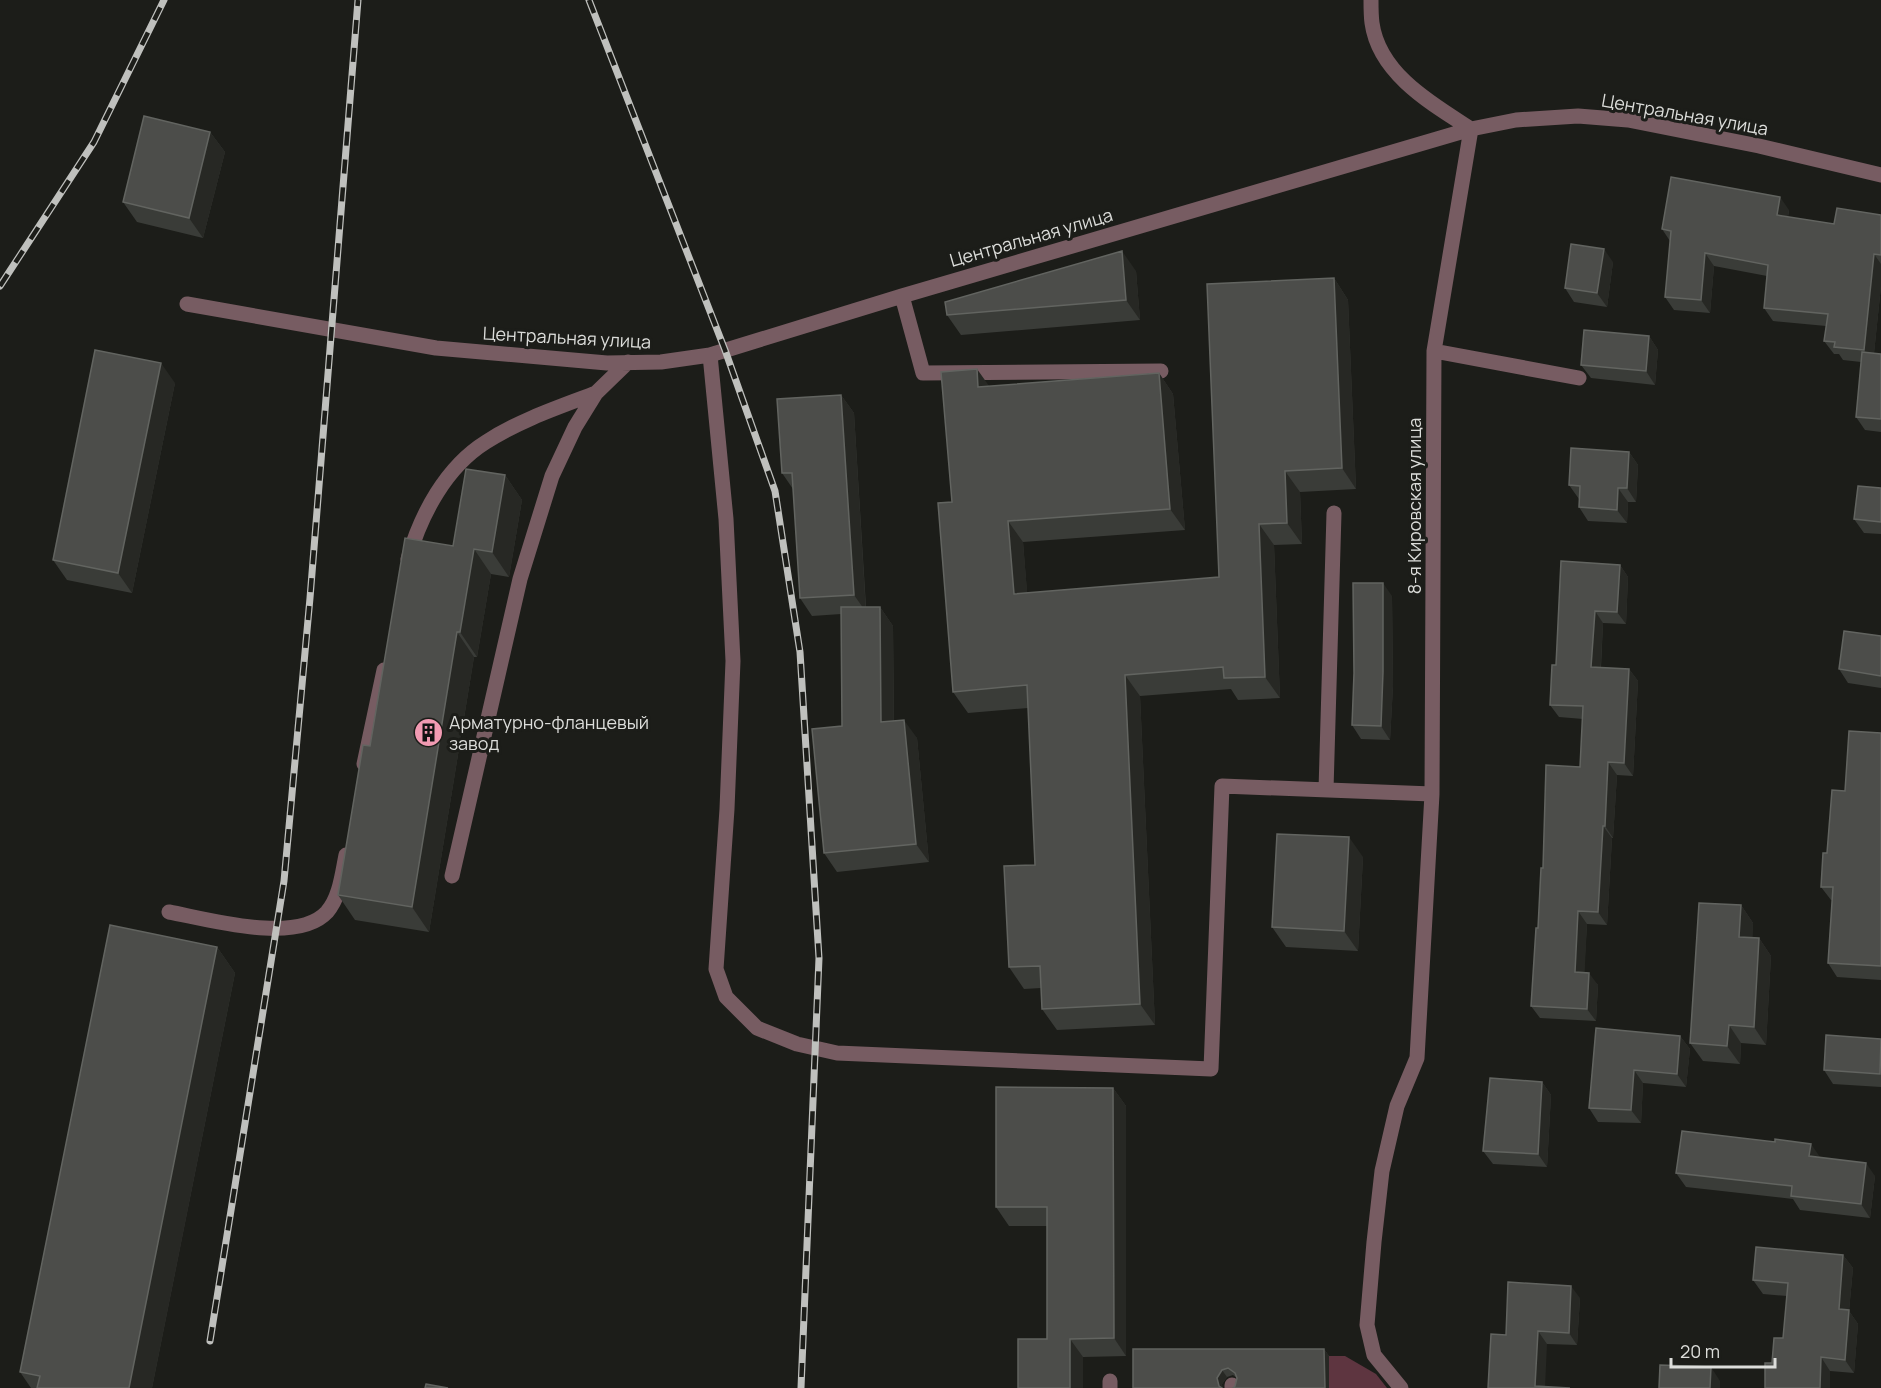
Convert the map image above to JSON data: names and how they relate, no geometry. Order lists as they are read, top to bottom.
{
  "streets": {
    "street": ["Центральная улица", "8-я Кировская улица"]
  },
  "crossings": [
    ["Центральная улица", "8-я Кировская улица"]
  ],
  "places": {
    "building": ["Арматурно-фланцевый завод"]
  },
  "scale_bar": "20 m"
}
